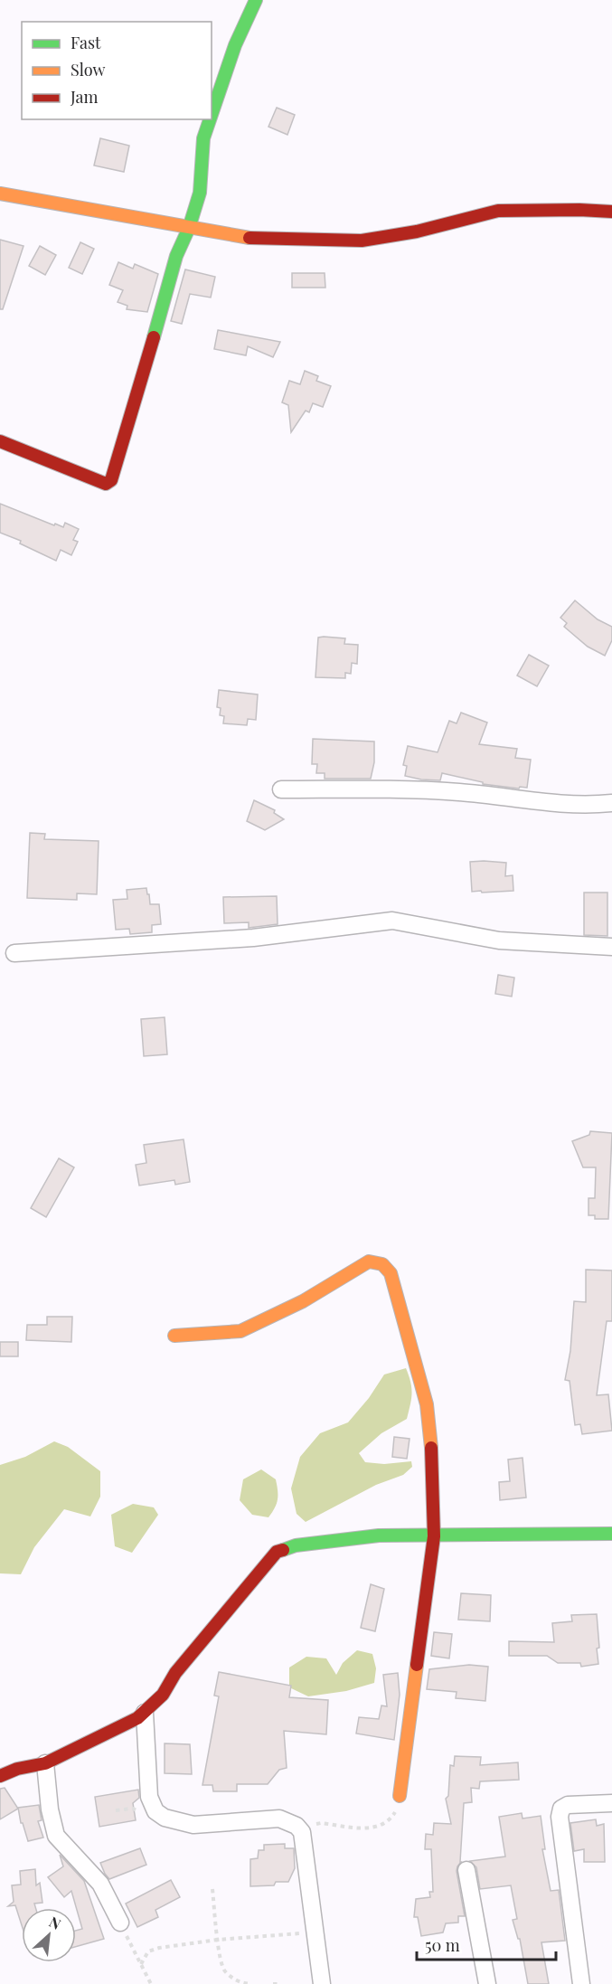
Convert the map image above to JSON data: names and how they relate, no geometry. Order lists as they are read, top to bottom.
{
  "legend": ["Fast", "Slow", "Jam"],
  "scale_bar": "50 m",
  "north": "top right"
}
